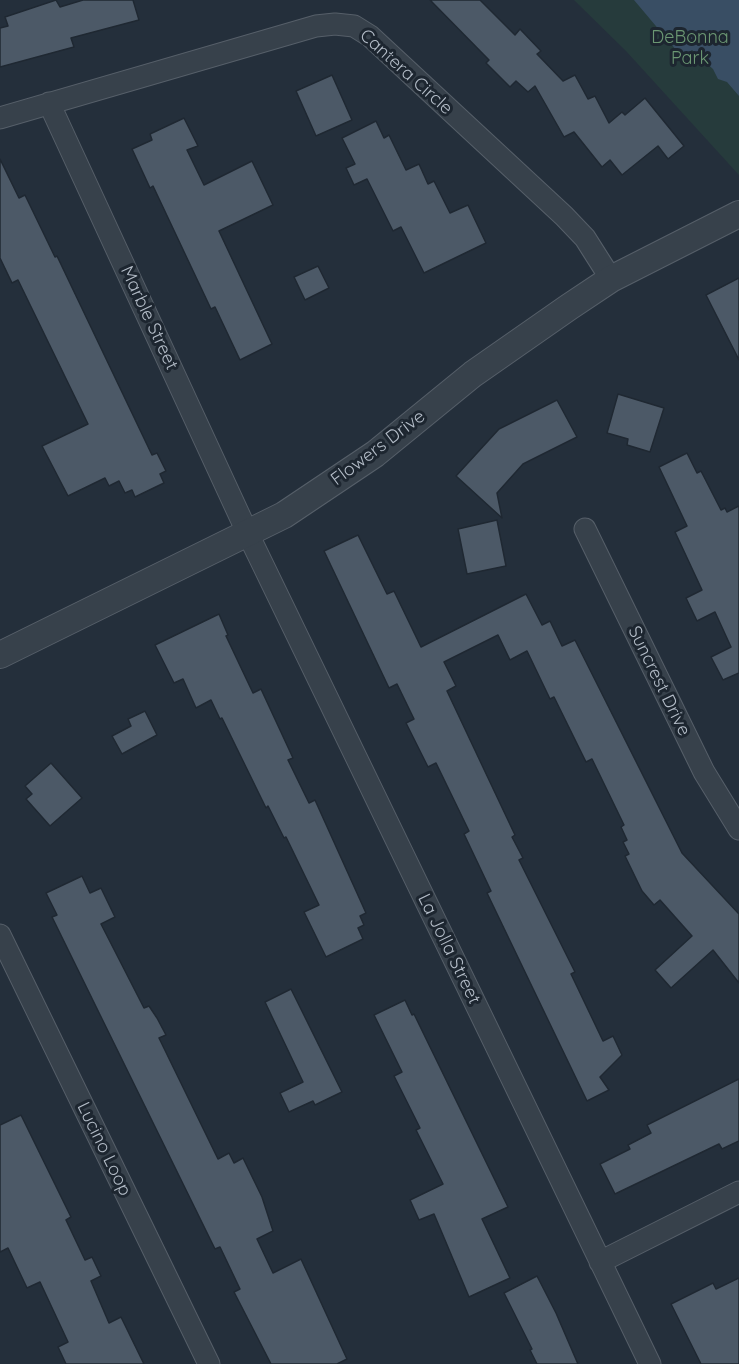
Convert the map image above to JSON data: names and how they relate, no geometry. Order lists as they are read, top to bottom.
{
  "streets": {
    "street": [
      "Cantera Circle",
      "Marble Street",
      "Flowers Drive",
      "Suncrest Drive",
      "La Jolla Street",
      "Lucino Loop"
    ]
  },
  "crossings": [
    ["Cantera Circle", "Marble Street"],
    ["Cantera Circle", "Flowers Drive"],
    ["Marble Street", "Flowers Drive"],
    ["Marble Street", "La Jolla Street"],
    ["Flowers Drive", "La Jolla Street"]
  ],
  "parks": ["DeBonna Park"]
}
